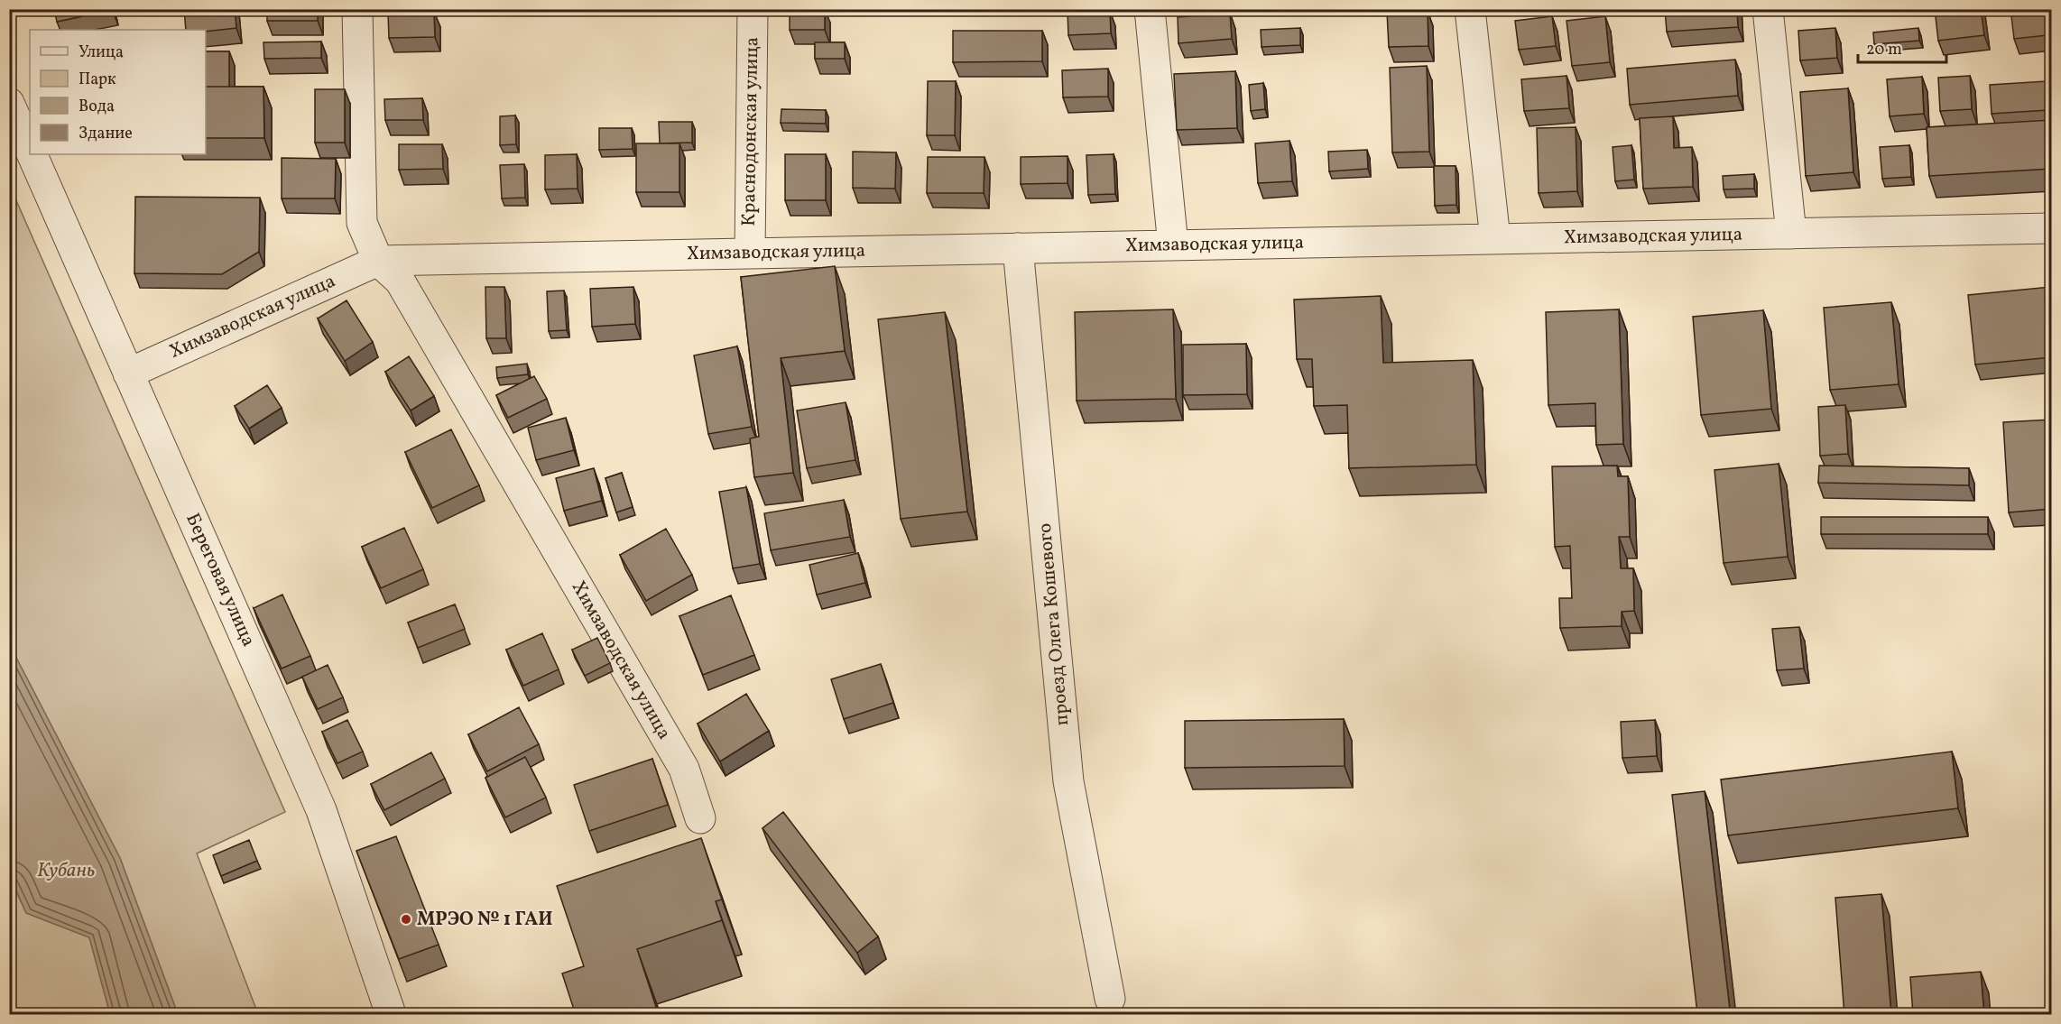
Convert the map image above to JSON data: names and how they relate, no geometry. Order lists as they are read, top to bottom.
{
  "streets": {
    "street": [
      "Краснодонская улица",
      "Химзаводская улица",
      "Береговая улица",
      "проезд Олега Кошевого"
    ]
  },
  "crossings": [
    ["Краснодонская улица", "Химзаводская улица"],
    ["Химзаводская улица", "Береговая улица"],
    ["Химзаводская улица", "проезд Олега Кошевого"]
  ],
  "water": ["Кубань"],
  "places": ["МРЭО № 1 ГАИ"],
  "legend": [
    "Улица",
    "Парк",
    "Вода",
    "Здание"
  ],
  "scale_bar": "20 m"
}
